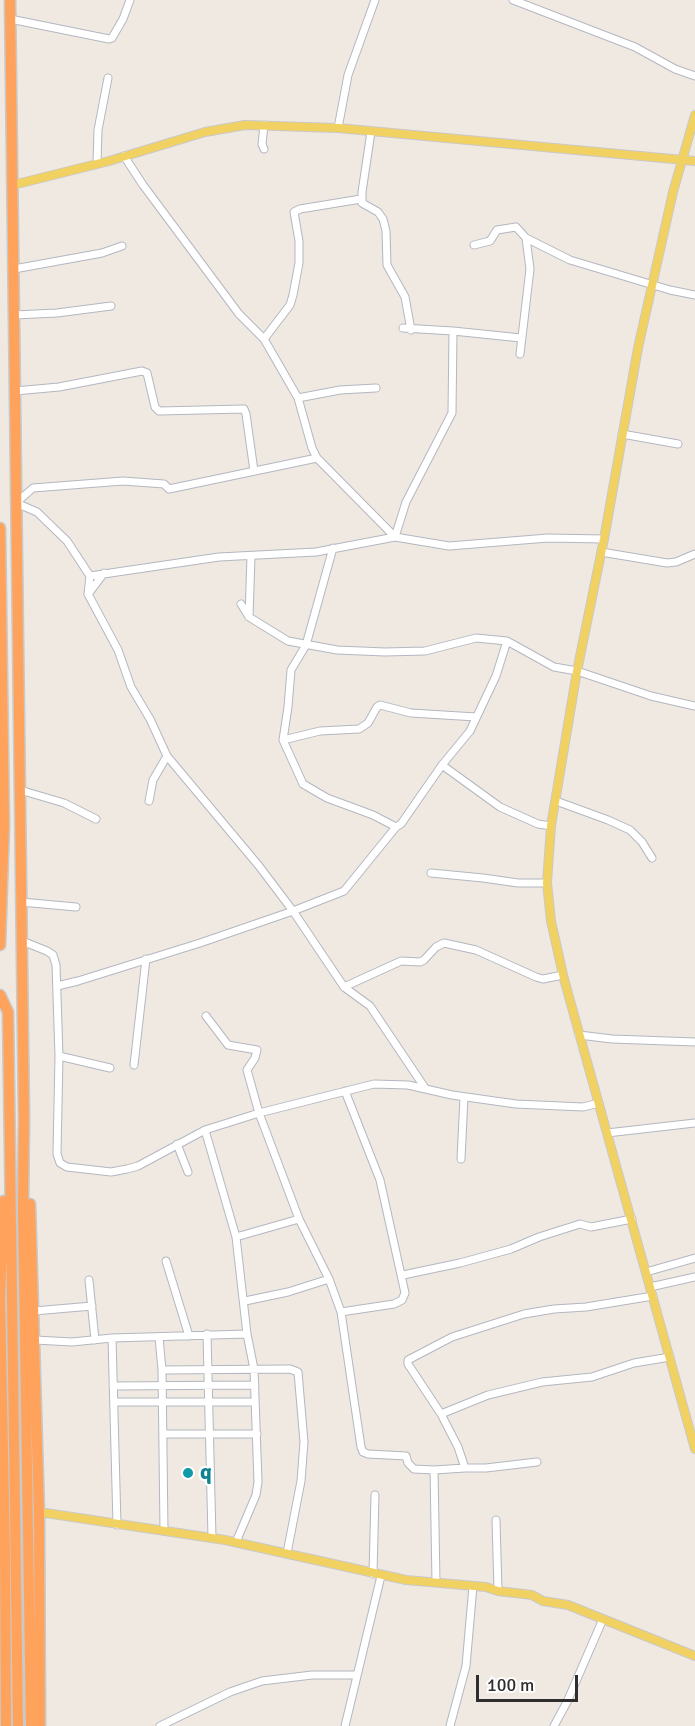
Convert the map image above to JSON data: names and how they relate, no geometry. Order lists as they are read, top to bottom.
{
  "places": ["q"],
  "scale_bar": "100 m"
}
